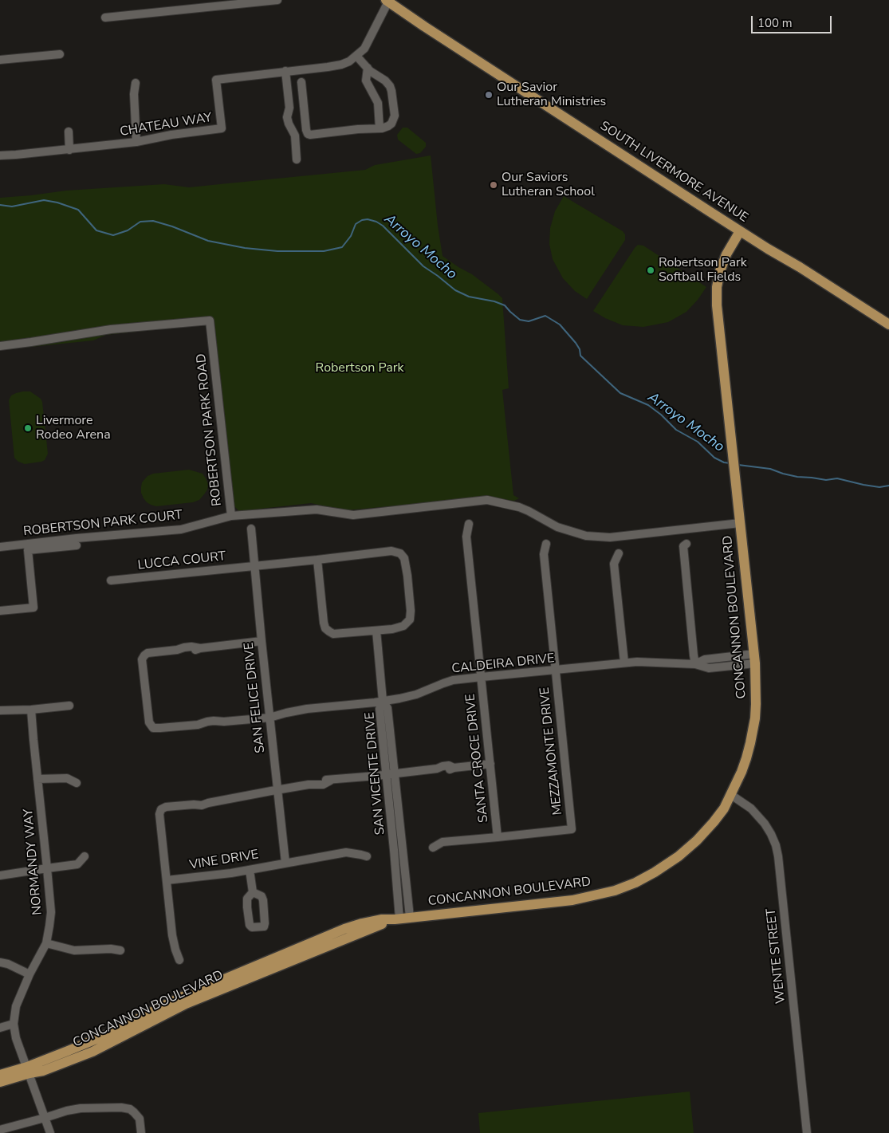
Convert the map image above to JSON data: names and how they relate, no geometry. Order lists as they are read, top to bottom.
{
  "streets": {
    "main road": ["SOUTH LIVERMORE AVENUE", "CONCANNON BOULEVARD"],
    "street": [
      "CHATEAU WAY",
      "ROBERTSON PARK ROAD",
      "ROBERTSON PARK COURT",
      "LUCCA COURT",
      "CALDEIRA DRIVE",
      "SAN FELICE DRIVE",
      "MEZZAMONTE DRIVE",
      "SANTA CROCE DRIVE",
      "SAN VICENTE DRIVE",
      "VINE DRIVE",
      "NORMANDY WAY",
      "WENTE STREET"
    ]
  },
  "crossings": [
    ["CHATEAU WAY", "SOUTH LIVERMORE AVENUE"],
    ["SOUTH LIVERMORE AVENUE", "CONCANNON BOULEVARD"],
    ["ROBERTSON PARK ROAD", "ROBERTSON PARK COURT"],
    ["ROBERTSON PARK ROAD", "CONCANNON BOULEVARD"],
    ["LUCCA COURT", "SAN FELICE DRIVE"],
    ["LUCCA COURT", "SAN VICENTE DRIVE"],
    ["CONCANNON BOULEVARD", "CALDEIRA DRIVE"],
    ["CONCANNON BOULEVARD", "SAN VICENTE DRIVE"],
    ["CONCANNON BOULEVARD", "NORMANDY WAY"],
    ["CONCANNON BOULEVARD", "WENTE STREET"],
    ["CALDEIRA DRIVE", "SAN FELICE DRIVE"],
    ["CALDEIRA DRIVE", "MEZZAMONTE DRIVE"],
    ["CALDEIRA DRIVE", "SANTA CROCE DRIVE"],
    ["CALDEIRA DRIVE", "SAN VICENTE DRIVE"],
    ["SAN FELICE DRIVE", "VINE DRIVE"],
    ["MEZZAMONTE DRIVE", "SANTA CROCE DRIVE"]
  ],
  "water": ["Arroyo Mocho"],
  "parks": ["Robertson Park"],
  "places": [
    "Our Savior Lutheran Ministries",
    "Our Saviors Lutheran School",
    "Robertson Park Softball Fields",
    "Livermore Rodeo Arena"
  ],
  "scale_bar": "100 m"
}
